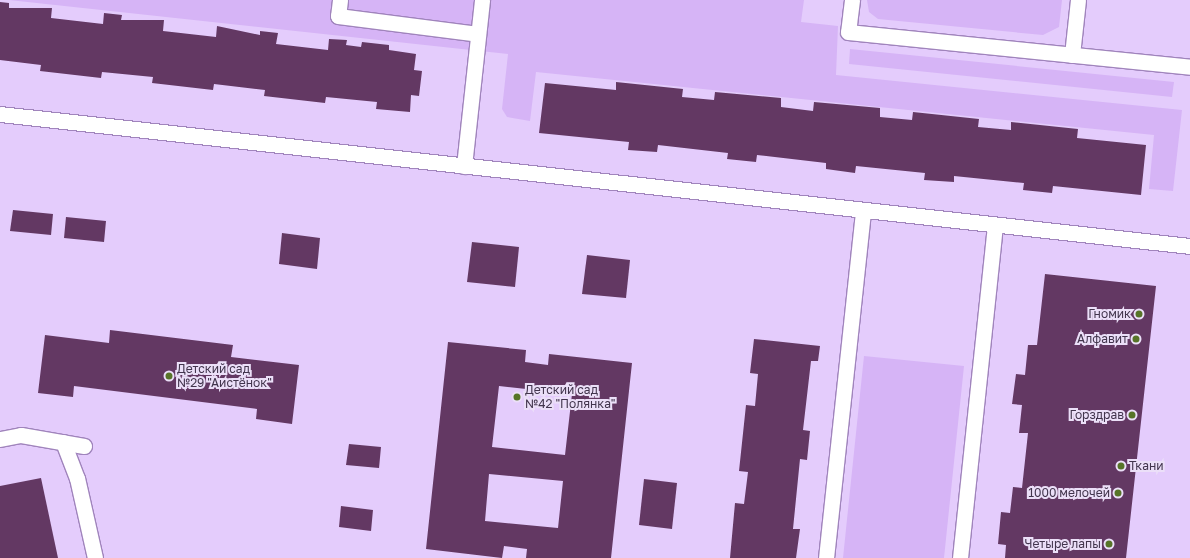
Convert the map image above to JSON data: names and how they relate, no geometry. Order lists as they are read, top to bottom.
{
  "places": [
    "Гномик",
    "Алфавит",
    "Детский сад №29 \"Аистёнок\"",
    "Детский сад №42 \"Полянка\"",
    "Горздрав",
    "Ткани",
    "1000 мелочей",
    "Четыре лапы"
  ]
}
